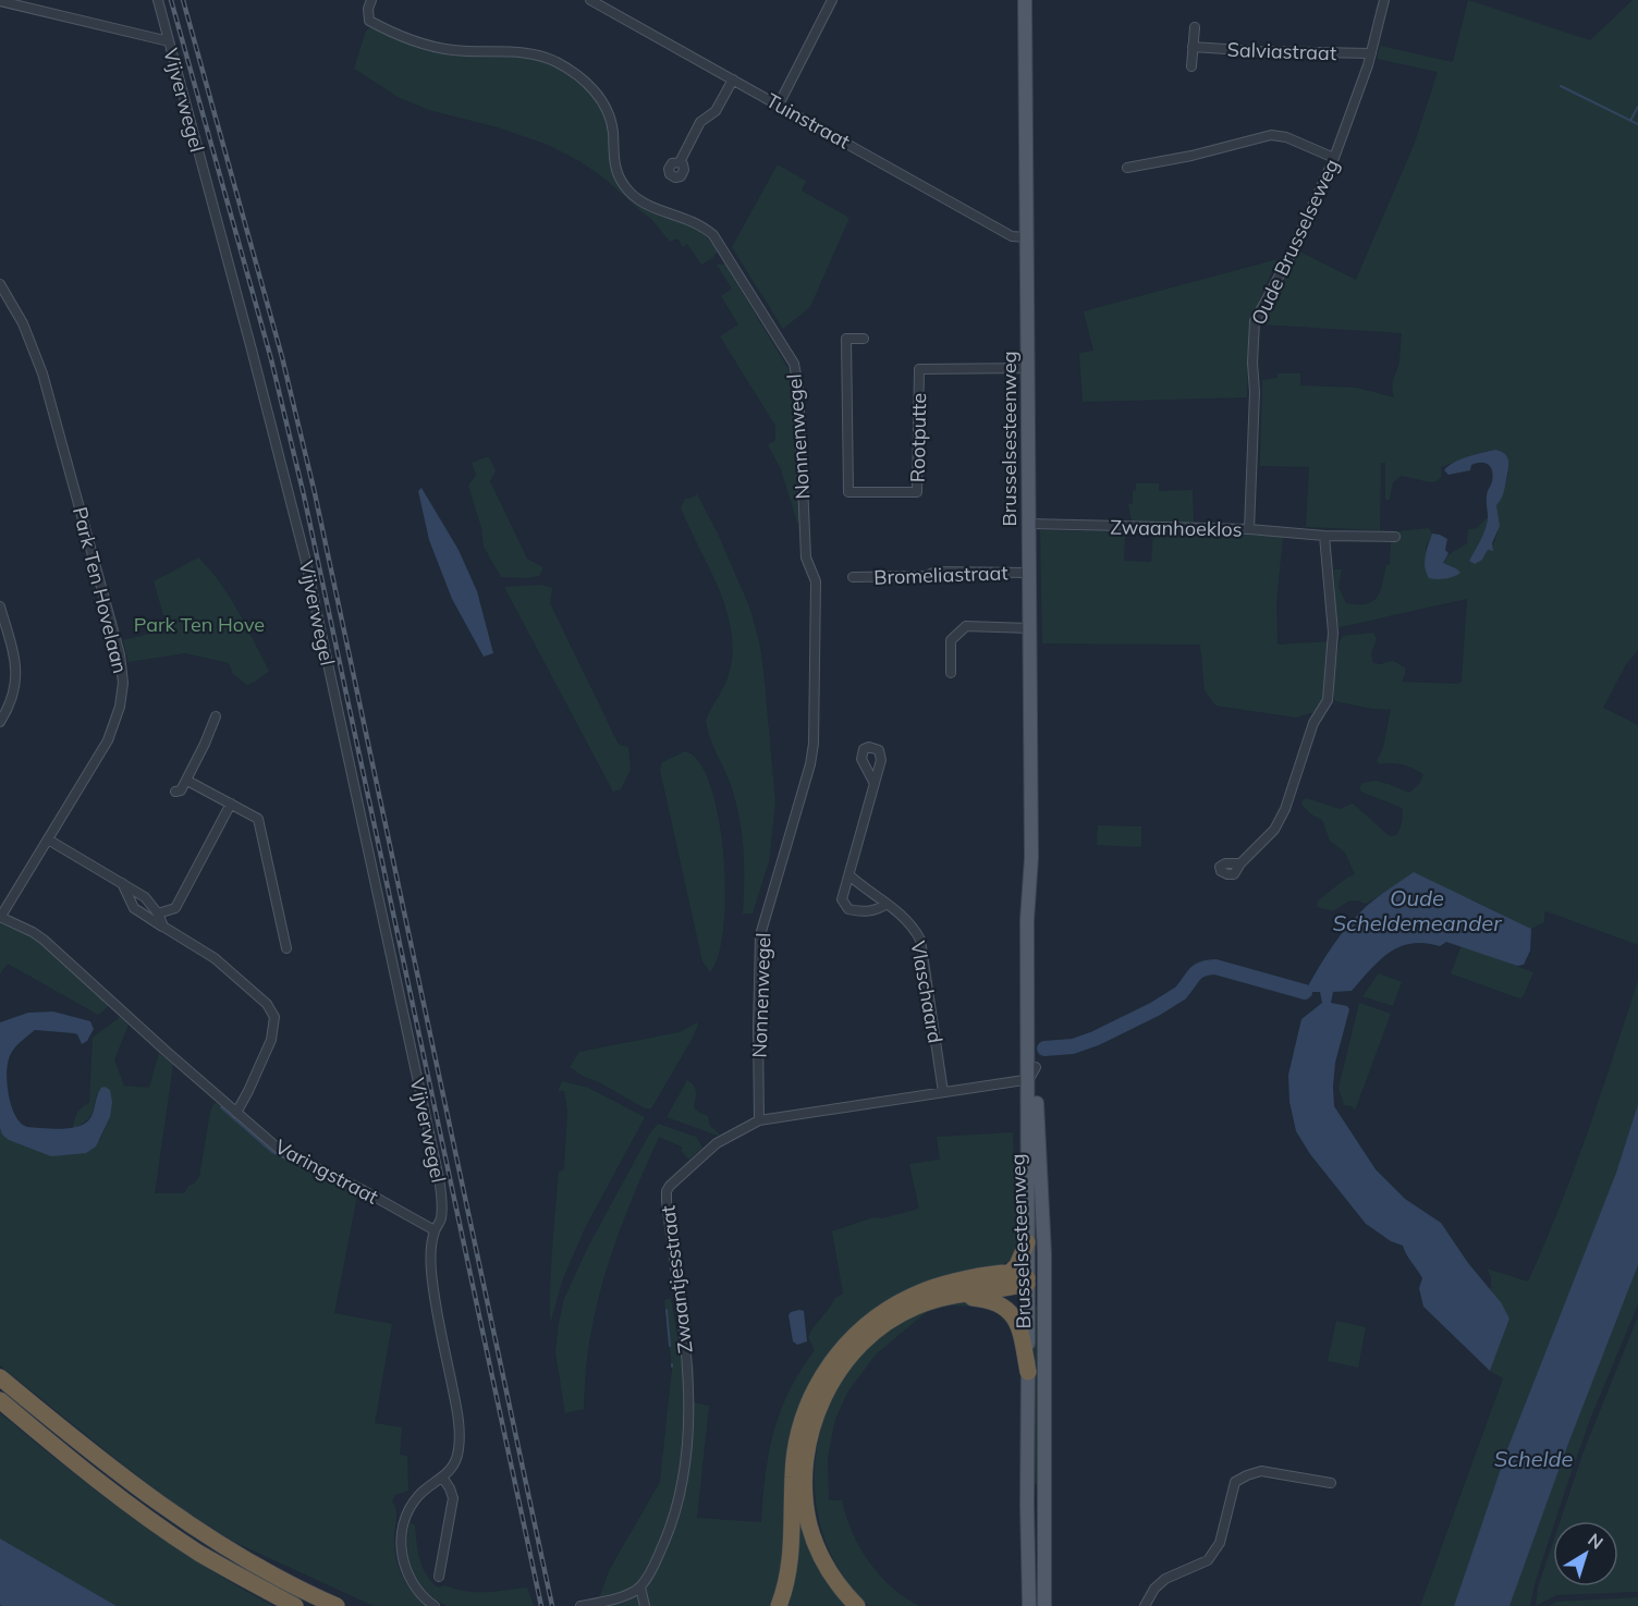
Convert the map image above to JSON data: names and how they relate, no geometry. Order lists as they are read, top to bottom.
{
  "streets": {
    "main road": ["Brusselsesteenweg"],
    "street": [
      "Salviastraat",
      "Vijverwegel",
      "Tuinstraat",
      "Oude Brusselseweg",
      "Nonnenwegel",
      "Rootputte",
      "Zwaanhoeklos",
      "Bromeliastraat",
      "Park Ten Hovelaan",
      "Vlaschaard",
      "Varingstraat",
      "Zwaantjesstraat"
    ]
  },
  "crossings": [
    ["Salviastraat", "Oude Brusselseweg"],
    ["Vijverwegel", "Varingstraat"],
    ["Tuinstraat", "Brusselsesteenweg"],
    ["Oude Brusselseweg", "Zwaanhoeklos"],
    ["Nonnenwegel", "Zwaantjesstraat"],
    ["Rootputte", "Brusselsesteenweg"],
    ["Brusselsesteenweg", "Zwaanhoeklos"],
    ["Brusselsesteenweg", "Bromeliastraat"],
    ["Brusselsesteenweg", "Zwaantjesstraat"],
    ["Park Ten Hovelaan", "Varingstraat"],
    ["Vlaschaard", "Zwaantjesstraat"]
  ],
  "water": ["Oude Scheldemeander", "Schelde"],
  "parks": ["Park Ten Hove"],
  "north": "top right"
}
